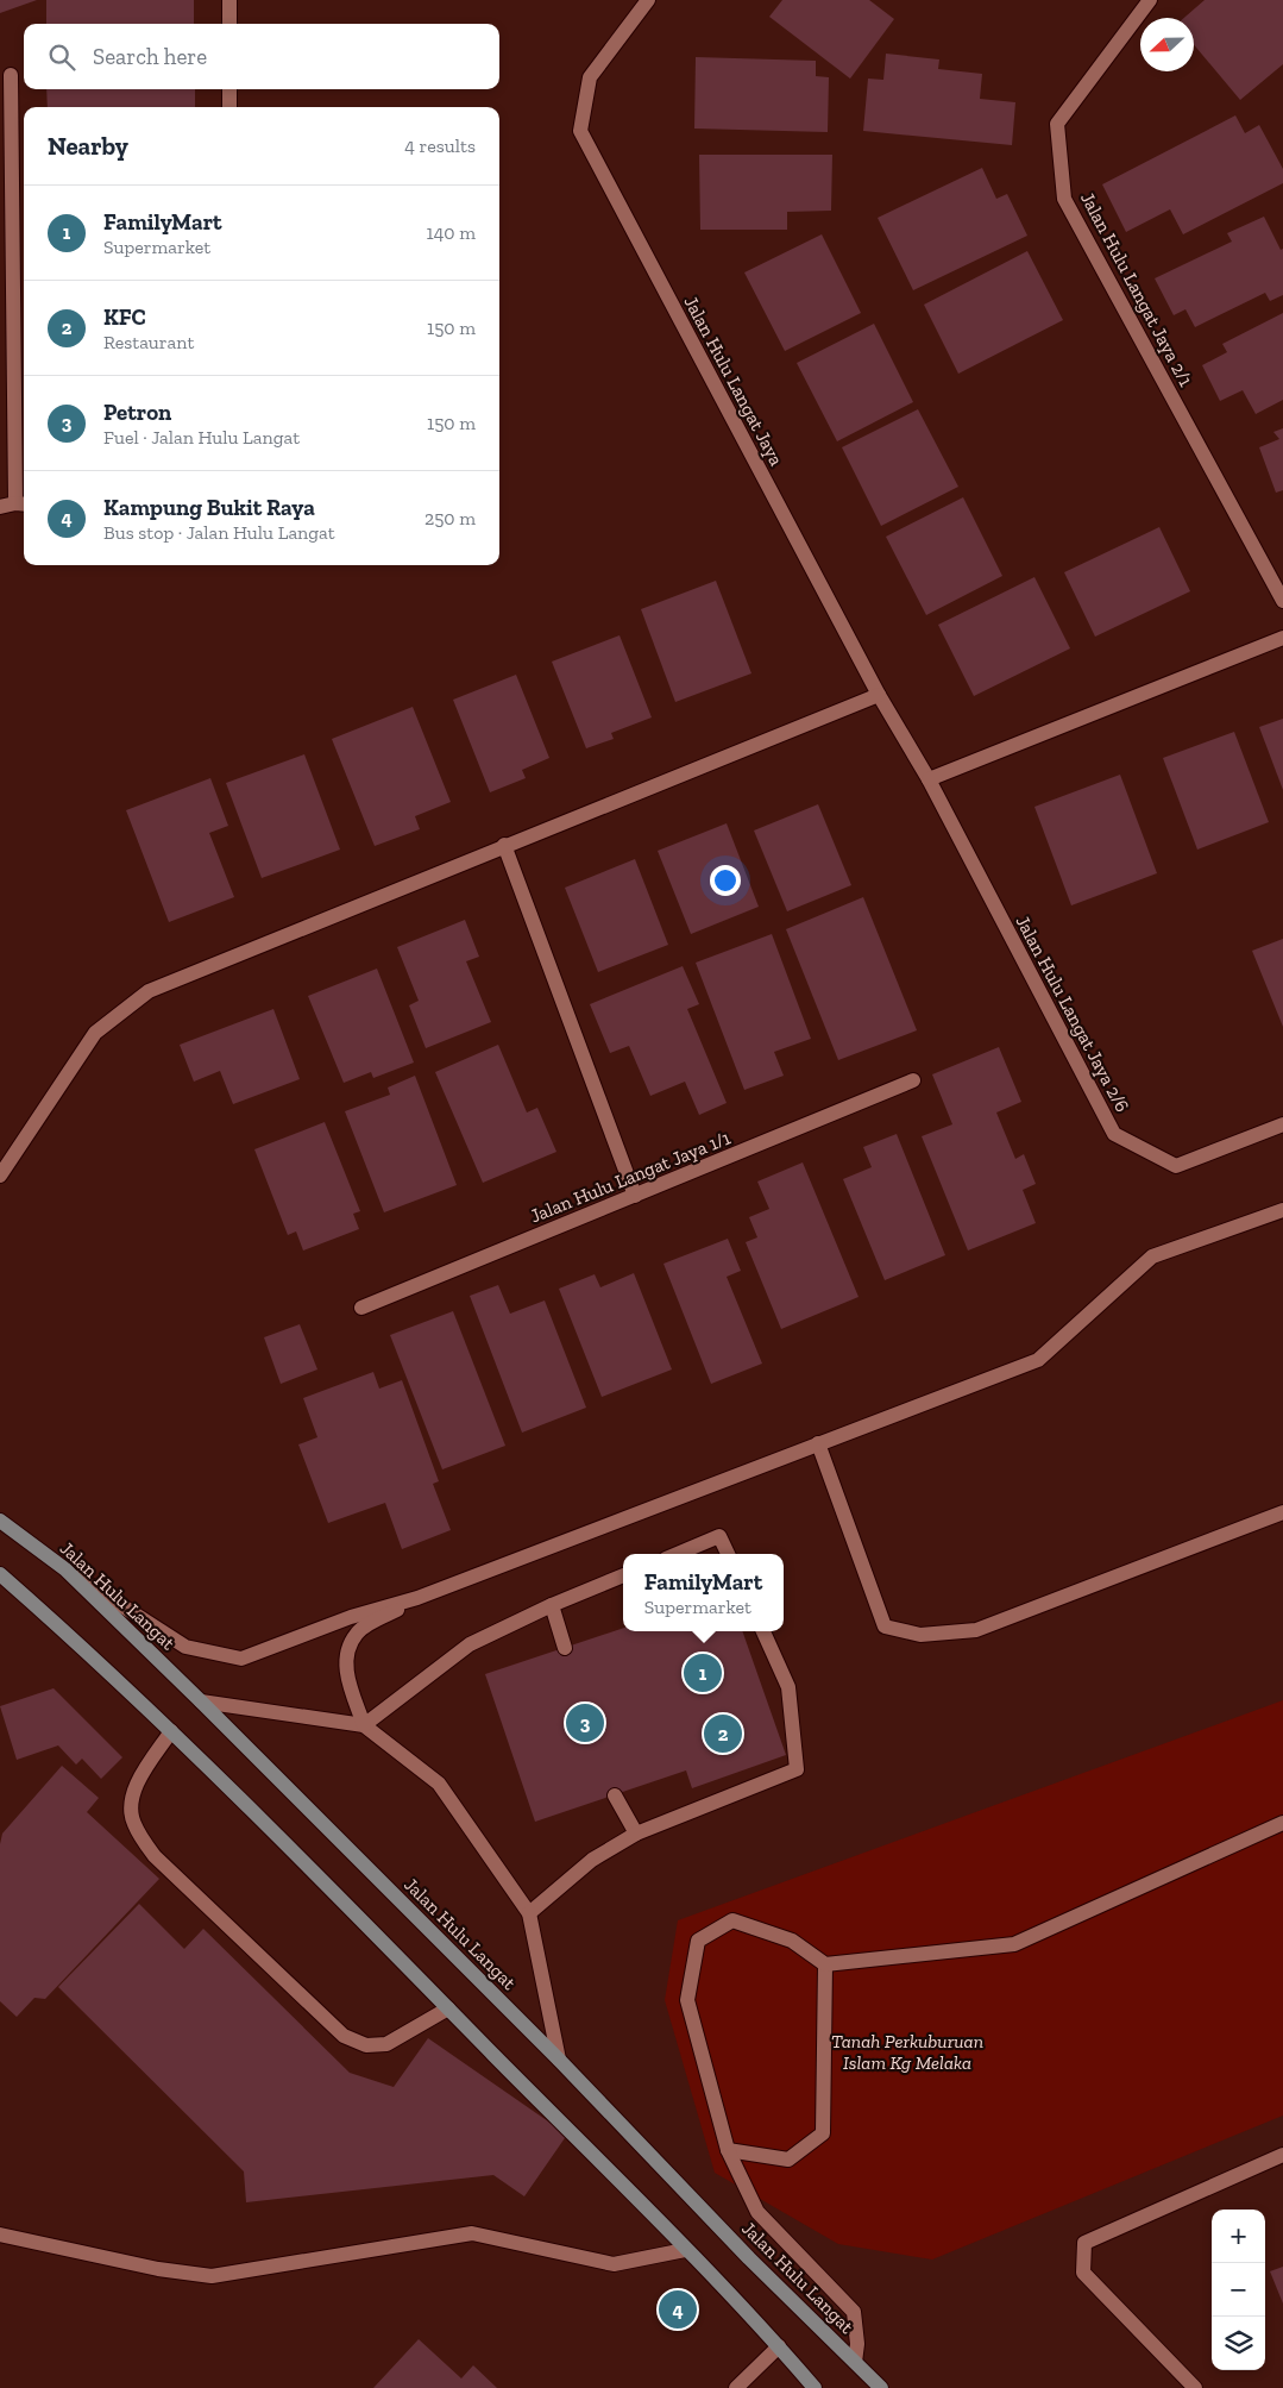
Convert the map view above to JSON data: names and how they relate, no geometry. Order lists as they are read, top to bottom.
{
  "streets": {
    "main road": ["Jalan Hulu Langat"],
    "street": [
      "Jalan Hulu Langat Jaya 2/1",
      "Jalan Hulu Langat Jaya",
      "Jalan Hulu Langat Jaya 2/6",
      "Jalan Hulu Langat Jaya 1/1"
    ]
  },
  "crossings": [
    ["Jalan Hulu Langat Jaya", "Jalan Hulu Langat Jaya 2/6"]
  ],
  "parks": ["Tanah Perkuburuan Islam Kg Melaka"],
  "north": "left",
  "page": {
    "search": "Search here",
    "heading": ["Nearby", "4 results"],
    "list": [
      {
        "mark": "1",
        "name": "FamilyMart",
        "note": "Supermarket",
        "value": "140 m"
      },
      {
        "mark": "2",
        "name": "KFC",
        "note": "Restaurant",
        "value": "150 m"
      },
      {
        "mark": "3",
        "name": "Petron",
        "note": "Fuel · Jalan Hulu Langat",
        "value": "150 m"
      },
      {
        "mark": "4",
        "name": "Kampung Bukit Raya",
        "note": "Bus stop · Jalan Hulu Langat",
        "value": "250 m"
      }
    ],
    "popup": ["FamilyMart", "Supermarket"],
    "pins": [
      "1",
      "3",
      "2",
      "4"
    ],
    "map_buttons": ["+", "−"]
  }
}
